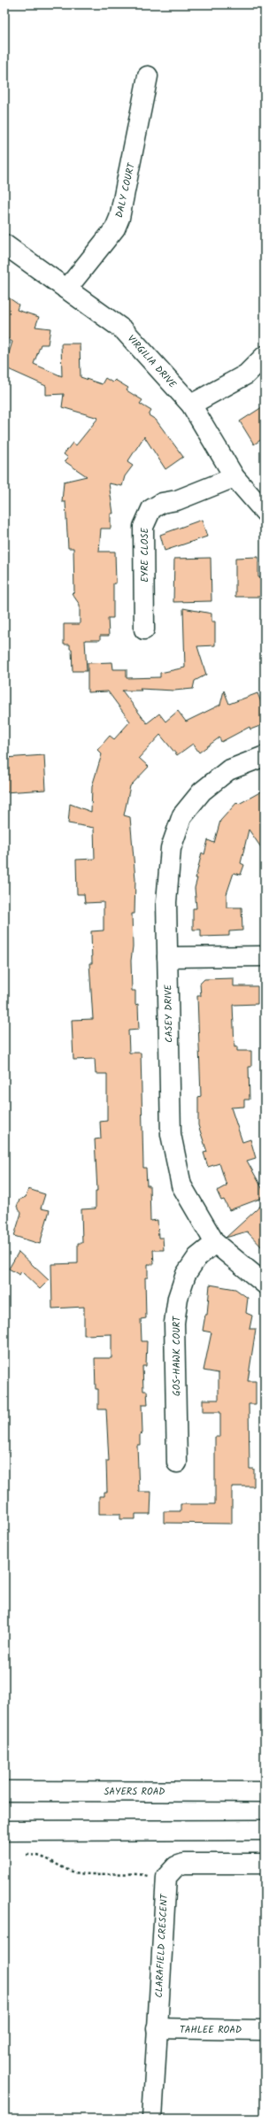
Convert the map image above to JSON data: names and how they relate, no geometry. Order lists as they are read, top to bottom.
{
  "streets": {
    "street": [
      "DALY COURT",
      "VIRGILIA DRIVE",
      "EYRE CLOSE",
      "CASEY DRIVE",
      "GOS-HAWK COURT",
      "SAYERS ROAD",
      "CLARAFIELD CRESCENT",
      "TAHLEE ROAD"
    ]
  },
  "crossings": [
    ["DALY COURT", "VIRGILIA DRIVE"],
    ["VIRGILIA DRIVE", "EYRE CLOSE"],
    ["CASEY DRIVE", "GOS-HAWK COURT"],
    ["CLARAFIELD CRESCENT", "TAHLEE ROAD"]
  ]
}
